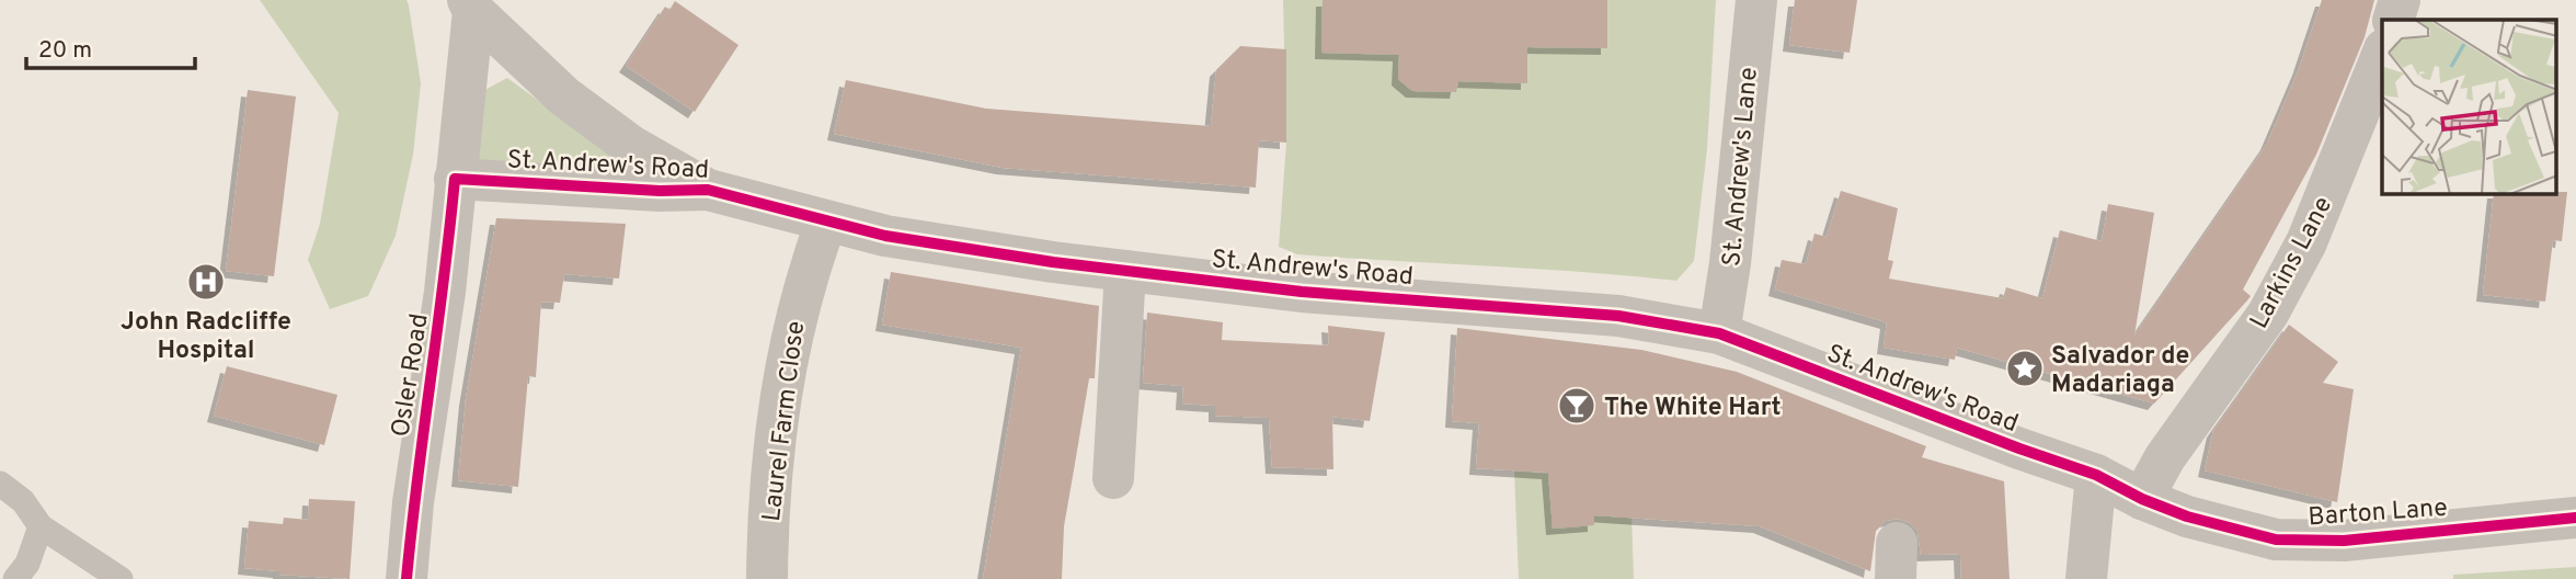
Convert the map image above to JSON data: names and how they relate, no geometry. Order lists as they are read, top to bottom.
{
  "streets": {
    "street": [
      "St. Andrew's Road",
      "St. Andrew's Lane",
      "Larkins Lane",
      "Osler Road",
      "Laurel Farm Close",
      "Barton Lane"
    ]
  },
  "crossings": [
    ["St. Andrew's Road", "St. Andrew's Lane"],
    ["St. Andrew's Road", "Larkins Lane"],
    ["St. Andrew's Road", "Osler Road"],
    ["St. Andrew's Road", "Laurel Farm Close"],
    ["St. Andrew's Road", "Barton Lane"],
    ["Larkins Lane", "Barton Lane"]
  ],
  "places": {
    "hospital": ["John Radcliffe Hospital"],
    "place": ["Salvador de Madariaga"],
    "bar": ["The White Hart"]
  },
  "scale_bar": "20 m"
}
